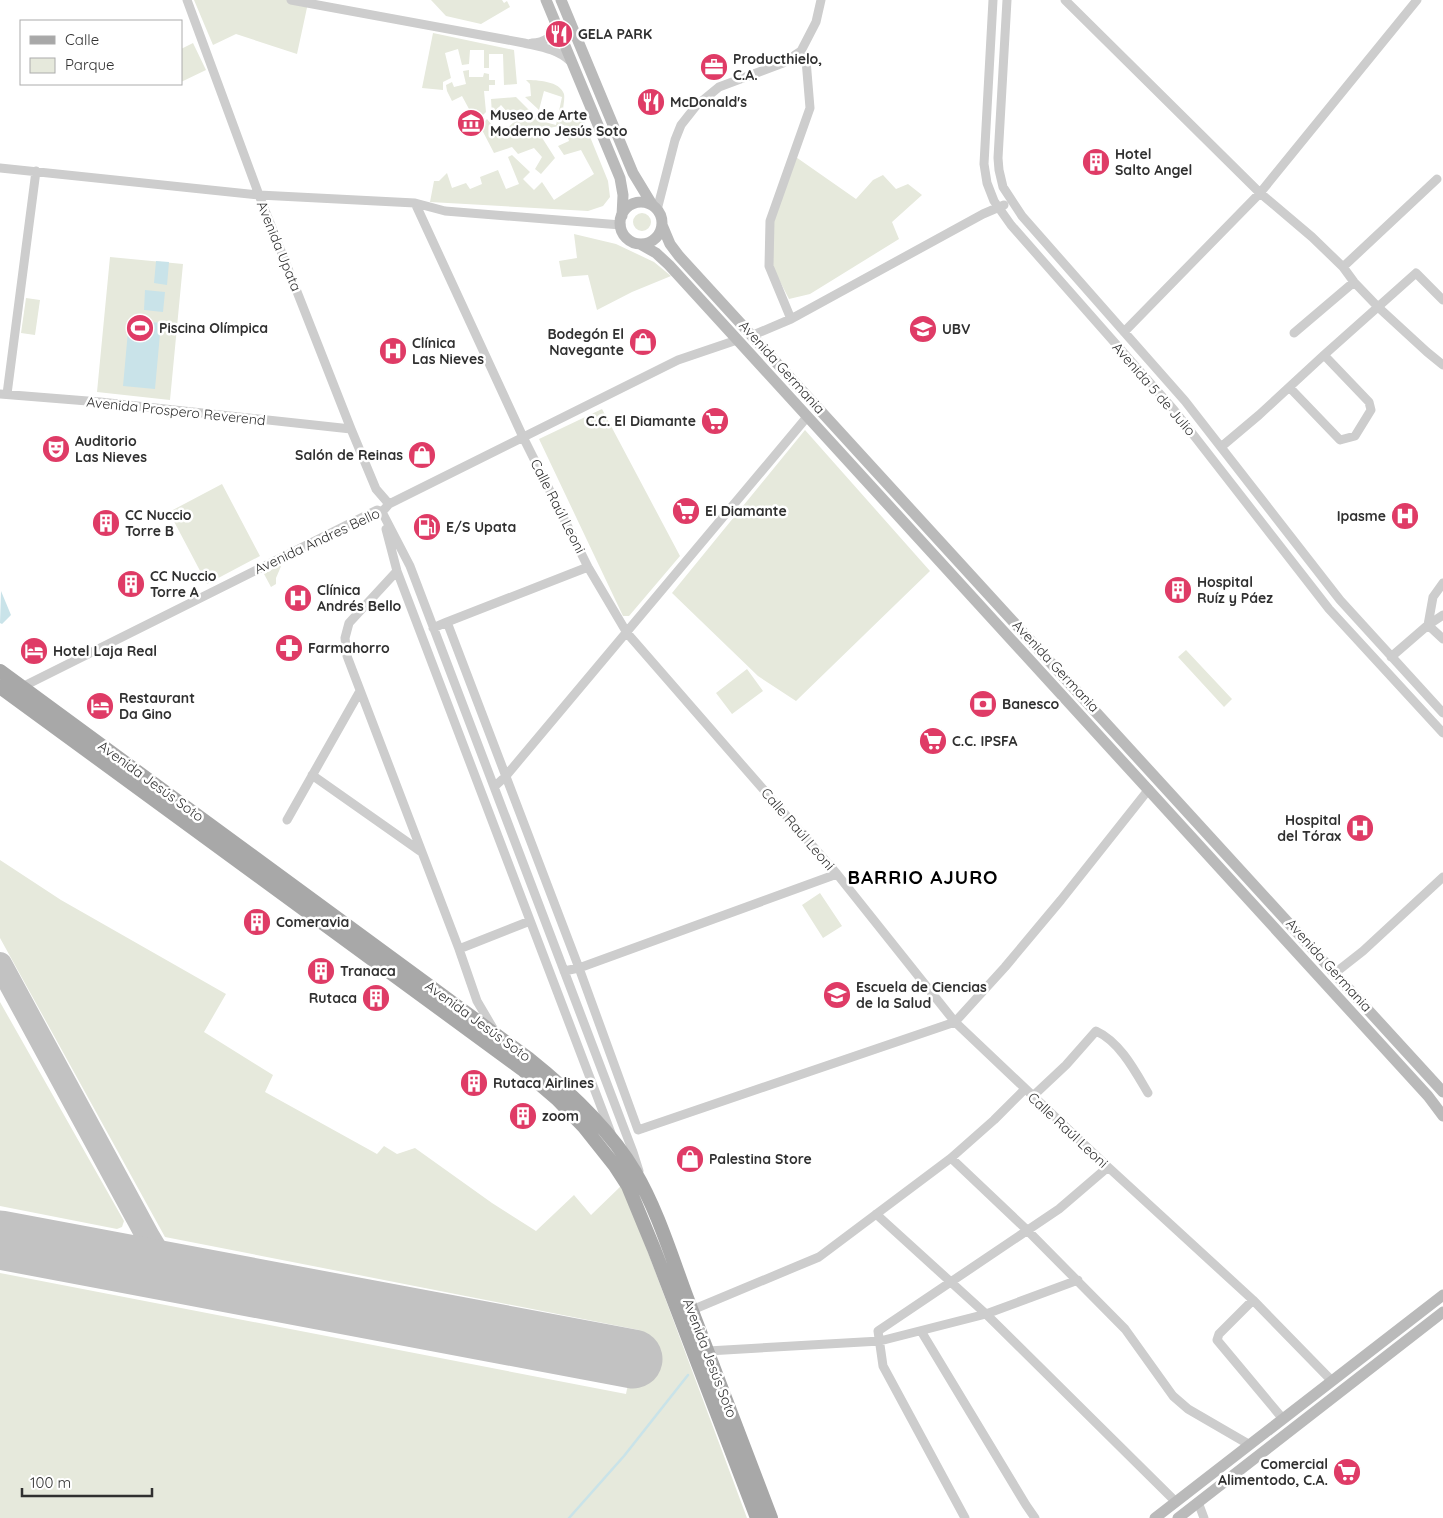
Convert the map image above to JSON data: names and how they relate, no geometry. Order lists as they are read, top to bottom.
{
  "streets": {
    "main road": ["Avenida Jesús Soto"],
    "street": [
      "Avenida Upata",
      "Avenida Germania",
      "Avenida 5 de Julio",
      "Avenida Prospero Reverend",
      "Calle Raúl Leoni",
      "Avenida Andres Bello"
    ]
  },
  "crossings": [
    ["Avenida Upata", "Avenida Prospero Reverend"],
    ["Avenida Upata", "Avenida Andres Bello"],
    ["Avenida Germania", "Avenida Andres Bello"],
    ["Calle Raúl Leoni", "Avenida Andres Bello"],
    ["Avenida Andres Bello", "Avenida Jesús Soto"]
  ],
  "districts": ["BARRIO AJURO"],
  "places": {
    "restaurant": ["GELA PARK", "McDonald's"],
    "office": ["Producthielo, C.A."],
    "museum": ["Museo de Arte Moderno Jesús Soto"],
    "building": [
      "Hotel Salto Angel",
      "CC Nuccio Torre B",
      "CC Nuccio Torre A",
      "Hospital Ruíz y Páez",
      "Comeravia",
      "Tranaca",
      "Rutaca",
      "Rutaca Airlines",
      "zoom"
    ],
    "sports": ["Piscina Olímpica"],
    "school or university": ["UBV", "Escuela de Ciencias de la Salud"],
    "shop": ["Bodegón El Navegante", "Salón de Reinas", "Palestina Store"],
    "hospital": [
      "Clínica Las Nieves",
      "Ipasme",
      "Clínica Andrés Bello",
      "Hospital del Tórax"
    ],
    "supermarket": [
      "C.C. El Diamante",
      "El Diamante",
      "C.C. IPSFA",
      "Comercial Alimentodo, C.A."
    ],
    "theatre": ["Auditorio Las Nieves"],
    "fuel station": ["E/S Upata"],
    "pharmacy": ["Farmahorro"],
    "hotel": ["Hotel Laja Real", "Restaurant Da Gino"],
    "bank": ["Banesco"]
  },
  "legend": ["Calle", "Parque"],
  "scale_bar": "100 m"
}
